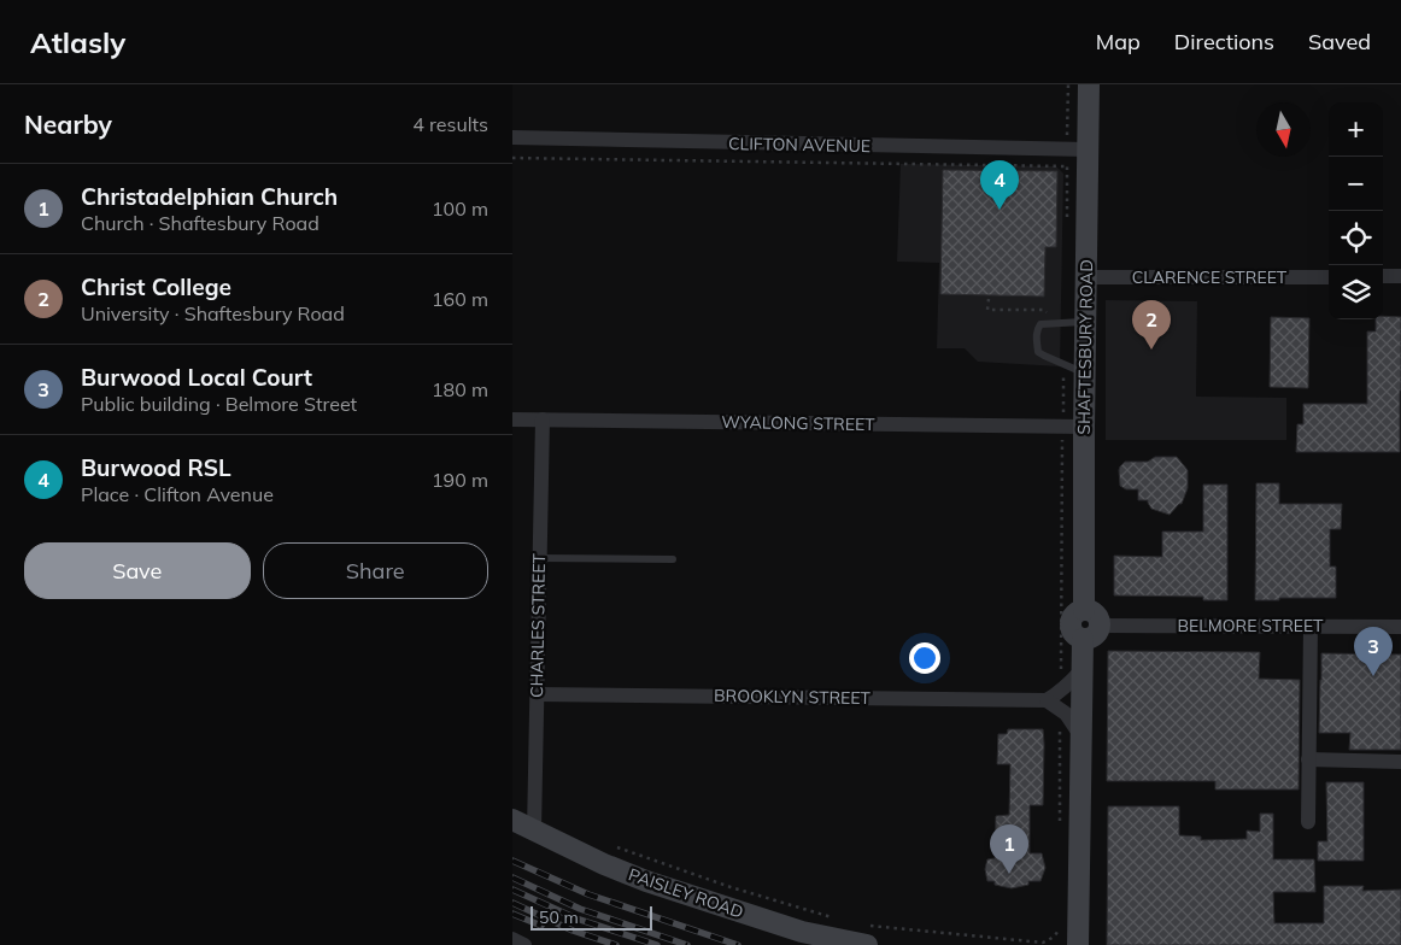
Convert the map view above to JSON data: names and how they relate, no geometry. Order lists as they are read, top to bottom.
{
  "streets": {
    "street": [
      "CLIFTON AVENUE",
      "CLARENCE STREET",
      "SHAFTESBURY ROAD",
      "WYALONG STREET",
      "CHARLES STREET",
      "BELMORE STREET",
      "BROOKLYN STREET",
      "PAISLEY ROAD"
    ]
  },
  "crossings": [
    ["CLIFTON AVENUE", "SHAFTESBURY ROAD"],
    ["CLARENCE STREET", "SHAFTESBURY ROAD"],
    ["SHAFTESBURY ROAD", "WYALONG STREET"],
    ["SHAFTESBURY ROAD", "BELMORE STREET"],
    ["WYALONG STREET", "CHARLES STREET"],
    ["CHARLES STREET", "BROOKLYN STREET"],
    ["CHARLES STREET", "PAISLEY ROAD"]
  ],
  "scale_bar": "50 m",
  "north": "bottom",
  "page": {
    "header": "Atlasly",
    "nav": ["Map", "Directions", "Saved"],
    "heading": ["Nearby", "4 results"],
    "map_buttons": ["+", "−"],
    "pins": [
      "4",
      "2",
      "3",
      "1"
    ],
    "list": [
      {
        "mark": "1",
        "name": "Christadelphian Church",
        "note": "Church · Shaftesbury Road",
        "value": "100 m"
      },
      {
        "mark": "2",
        "name": "Christ College",
        "note": "University · Shaftesbury Road",
        "value": "160 m"
      },
      {
        "mark": "3",
        "name": "Burwood Local Court",
        "note": "Public building · Belmore Street",
        "value": "180 m"
      },
      {
        "mark": "4",
        "name": "Burwood RSL",
        "note": "Place · Clifton Avenue",
        "value": "190 m"
      }
    ],
    "buttons": ["Save", "Share"],
    "scale": "50 m"
  }
}
